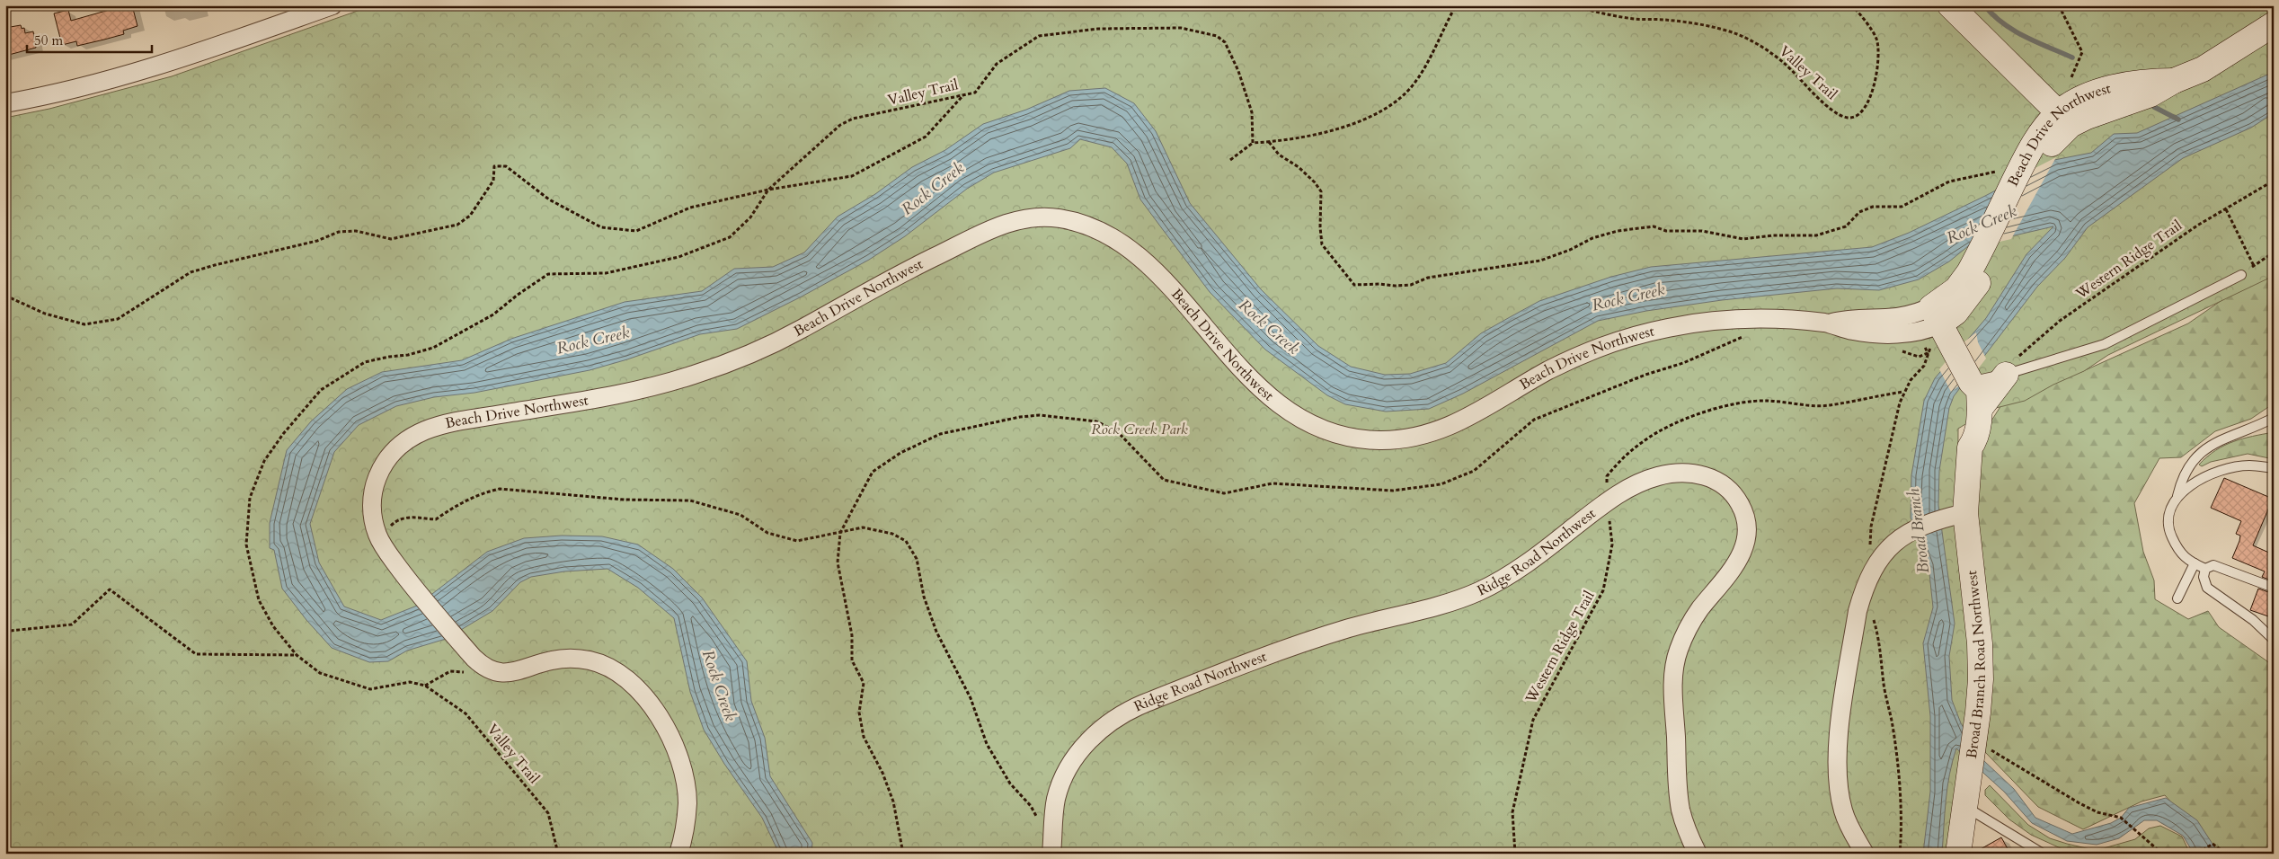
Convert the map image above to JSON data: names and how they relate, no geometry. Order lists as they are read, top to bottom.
{
  "streets": {
    "main road": ["Beach Drive Northwest", "Broad Branch Road Northwest"],
    "street": ["Ridge Road Northwest"],
    "path": ["Valley Trail", "Western Ridge Trail"]
  },
  "crossings": [
    ["Valley Trail", "Beach Drive Northwest"],
    ["Beach Drive Northwest", "Broad Branch Road Northwest"],
    ["Western Ridge Trail", "Ridge Road Northwest"]
  ],
  "water": ["Rock Creek", "Broad Branch"],
  "parks": ["Rock Creek Park"],
  "scale_bar": "50 m"
}
